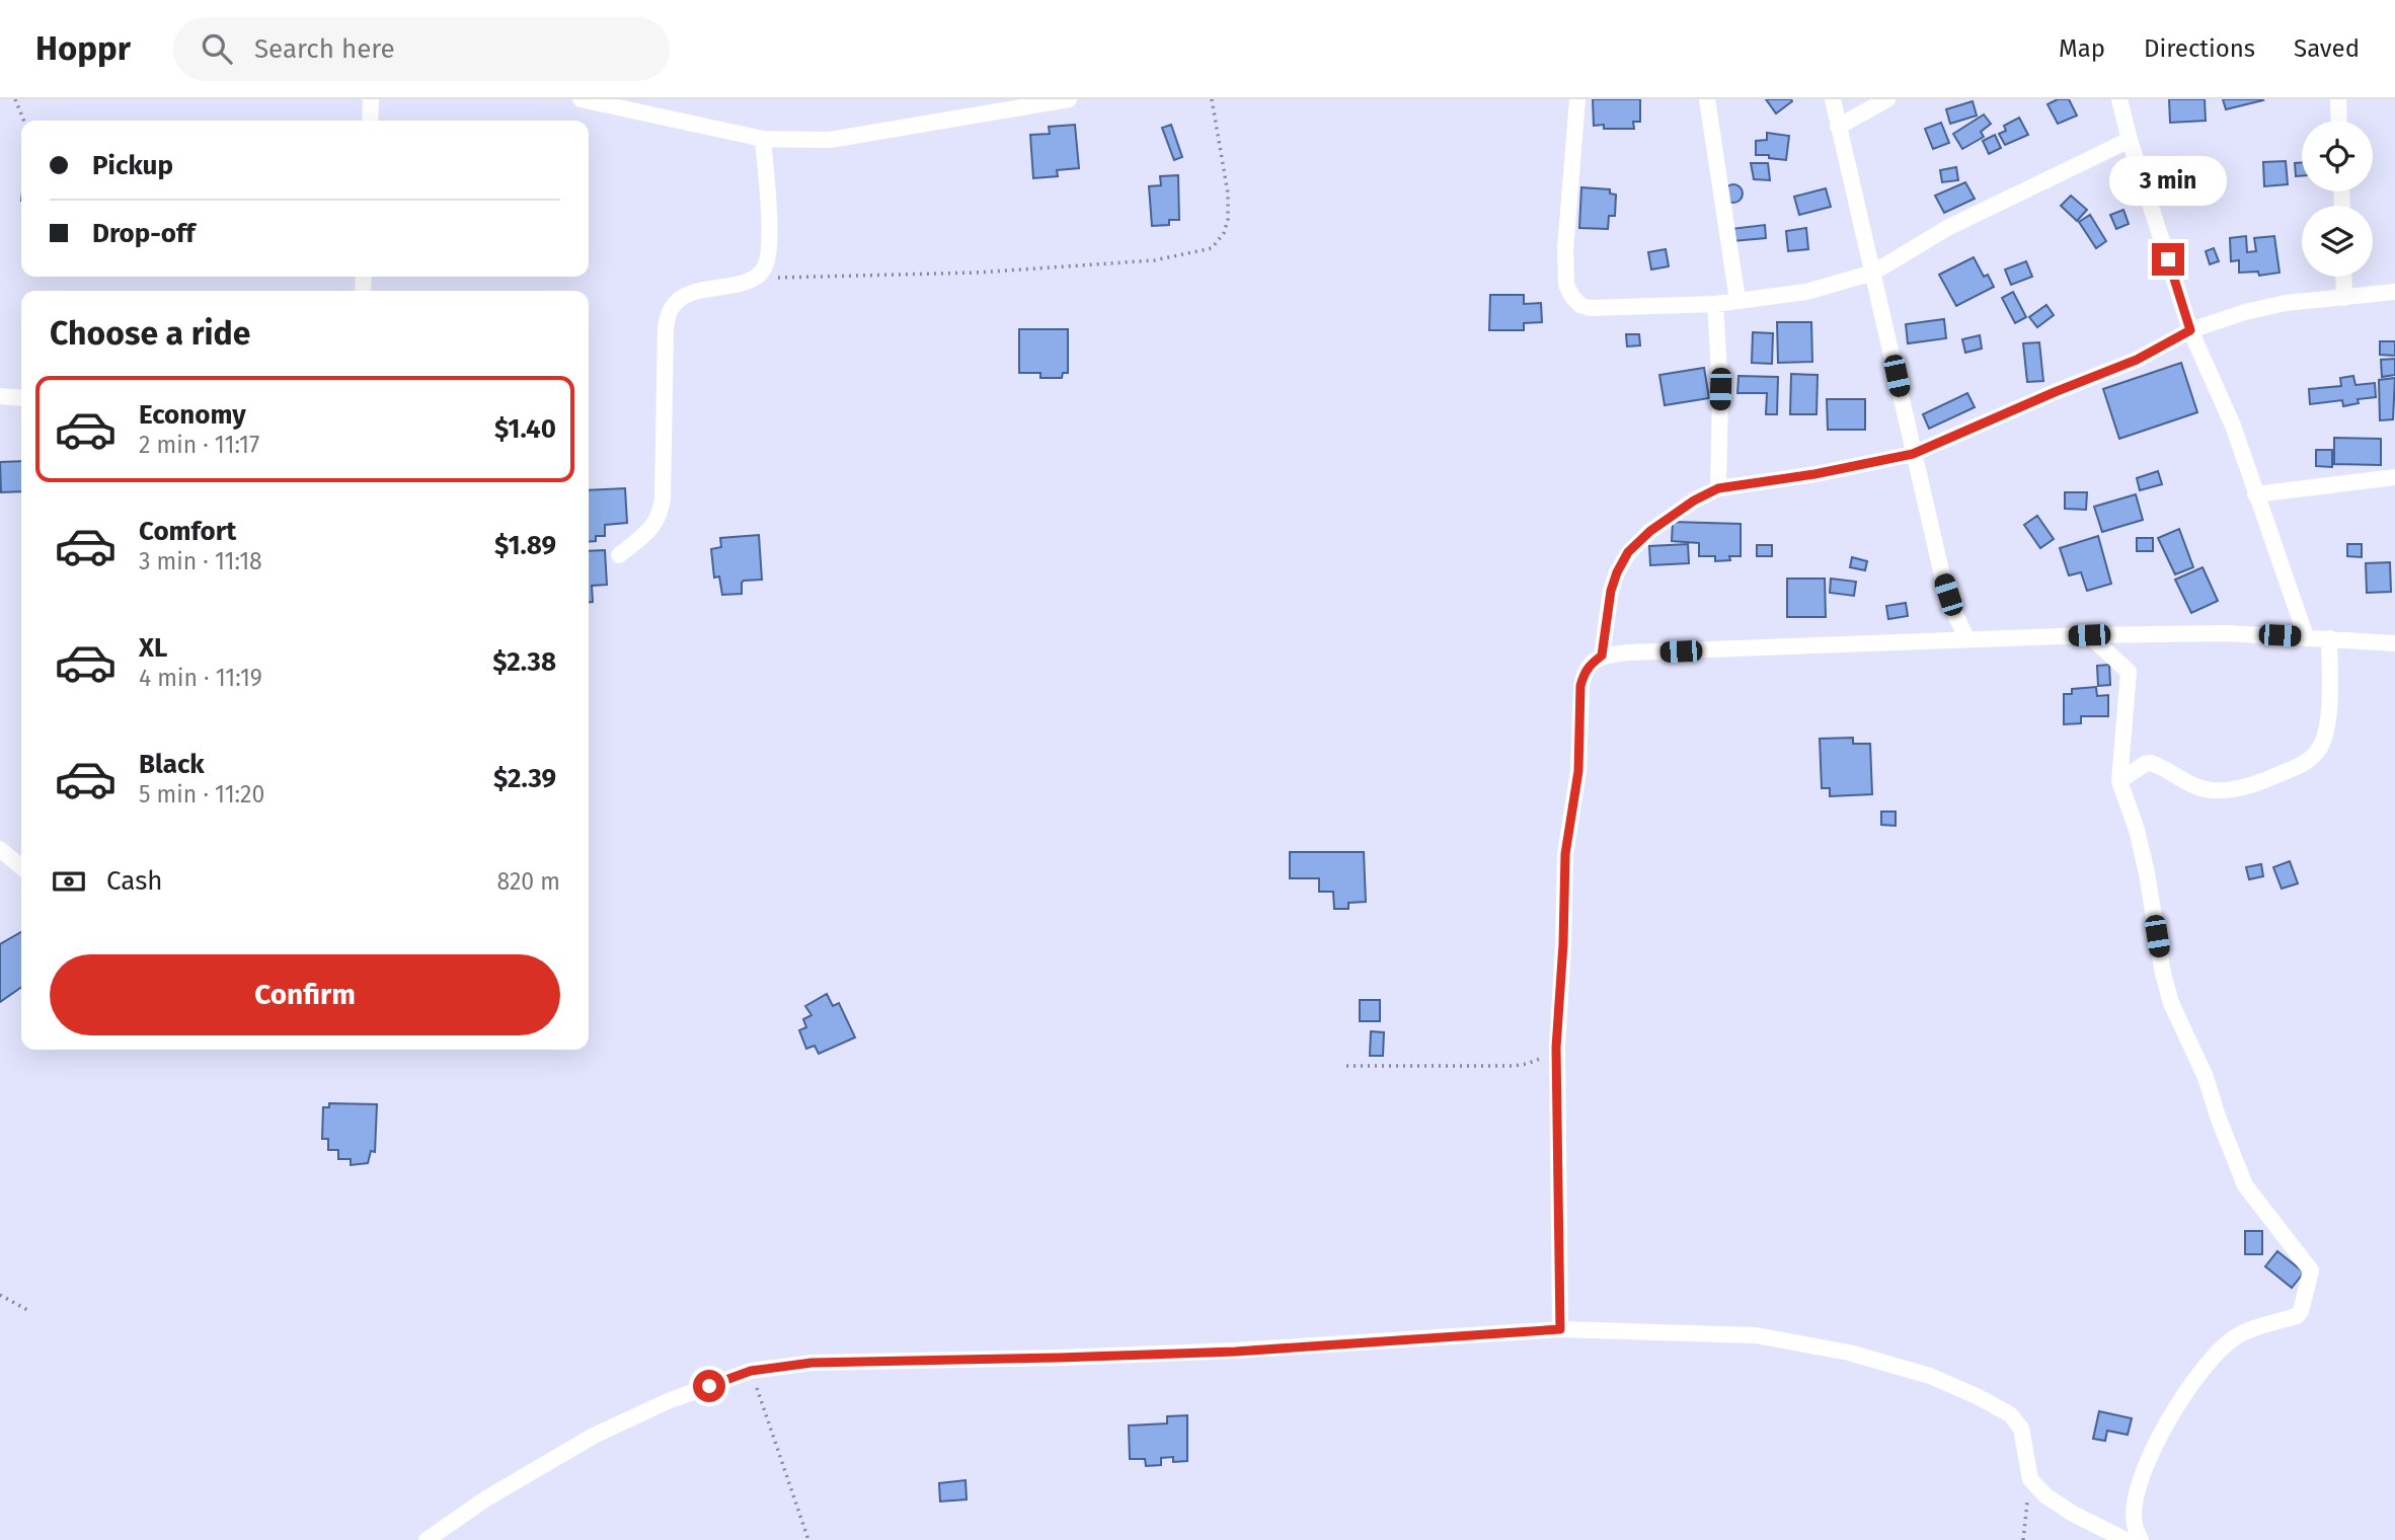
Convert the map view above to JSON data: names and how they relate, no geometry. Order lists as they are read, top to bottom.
{
  "page": {
    "header": "Hoppr",
    "search": "Search here",
    "nav": ["Map", "Directions", "Saved"],
    "banner": ["Pickup", "Drop-off"],
    "bubble": "3 min",
    "heading": "Choose a ride",
    "list": [
      {
        "name": "Economy",
        "note": "2 min · 11:17",
        "value": "$1.40"
      },
      {
        "name": "Comfort",
        "note": "3 min · 11:18",
        "value": "$1.89"
      },
      {
        "name": "XL",
        "note": "4 min · 11:19",
        "value": "$2.38"
      },
      {
        "name": "Black",
        "note": "5 min · 11:20",
        "value": "$2.39"
      }
    ],
    "pay": ["Cash", "820 m"],
    "buttons": "Confirm"
  }
}
